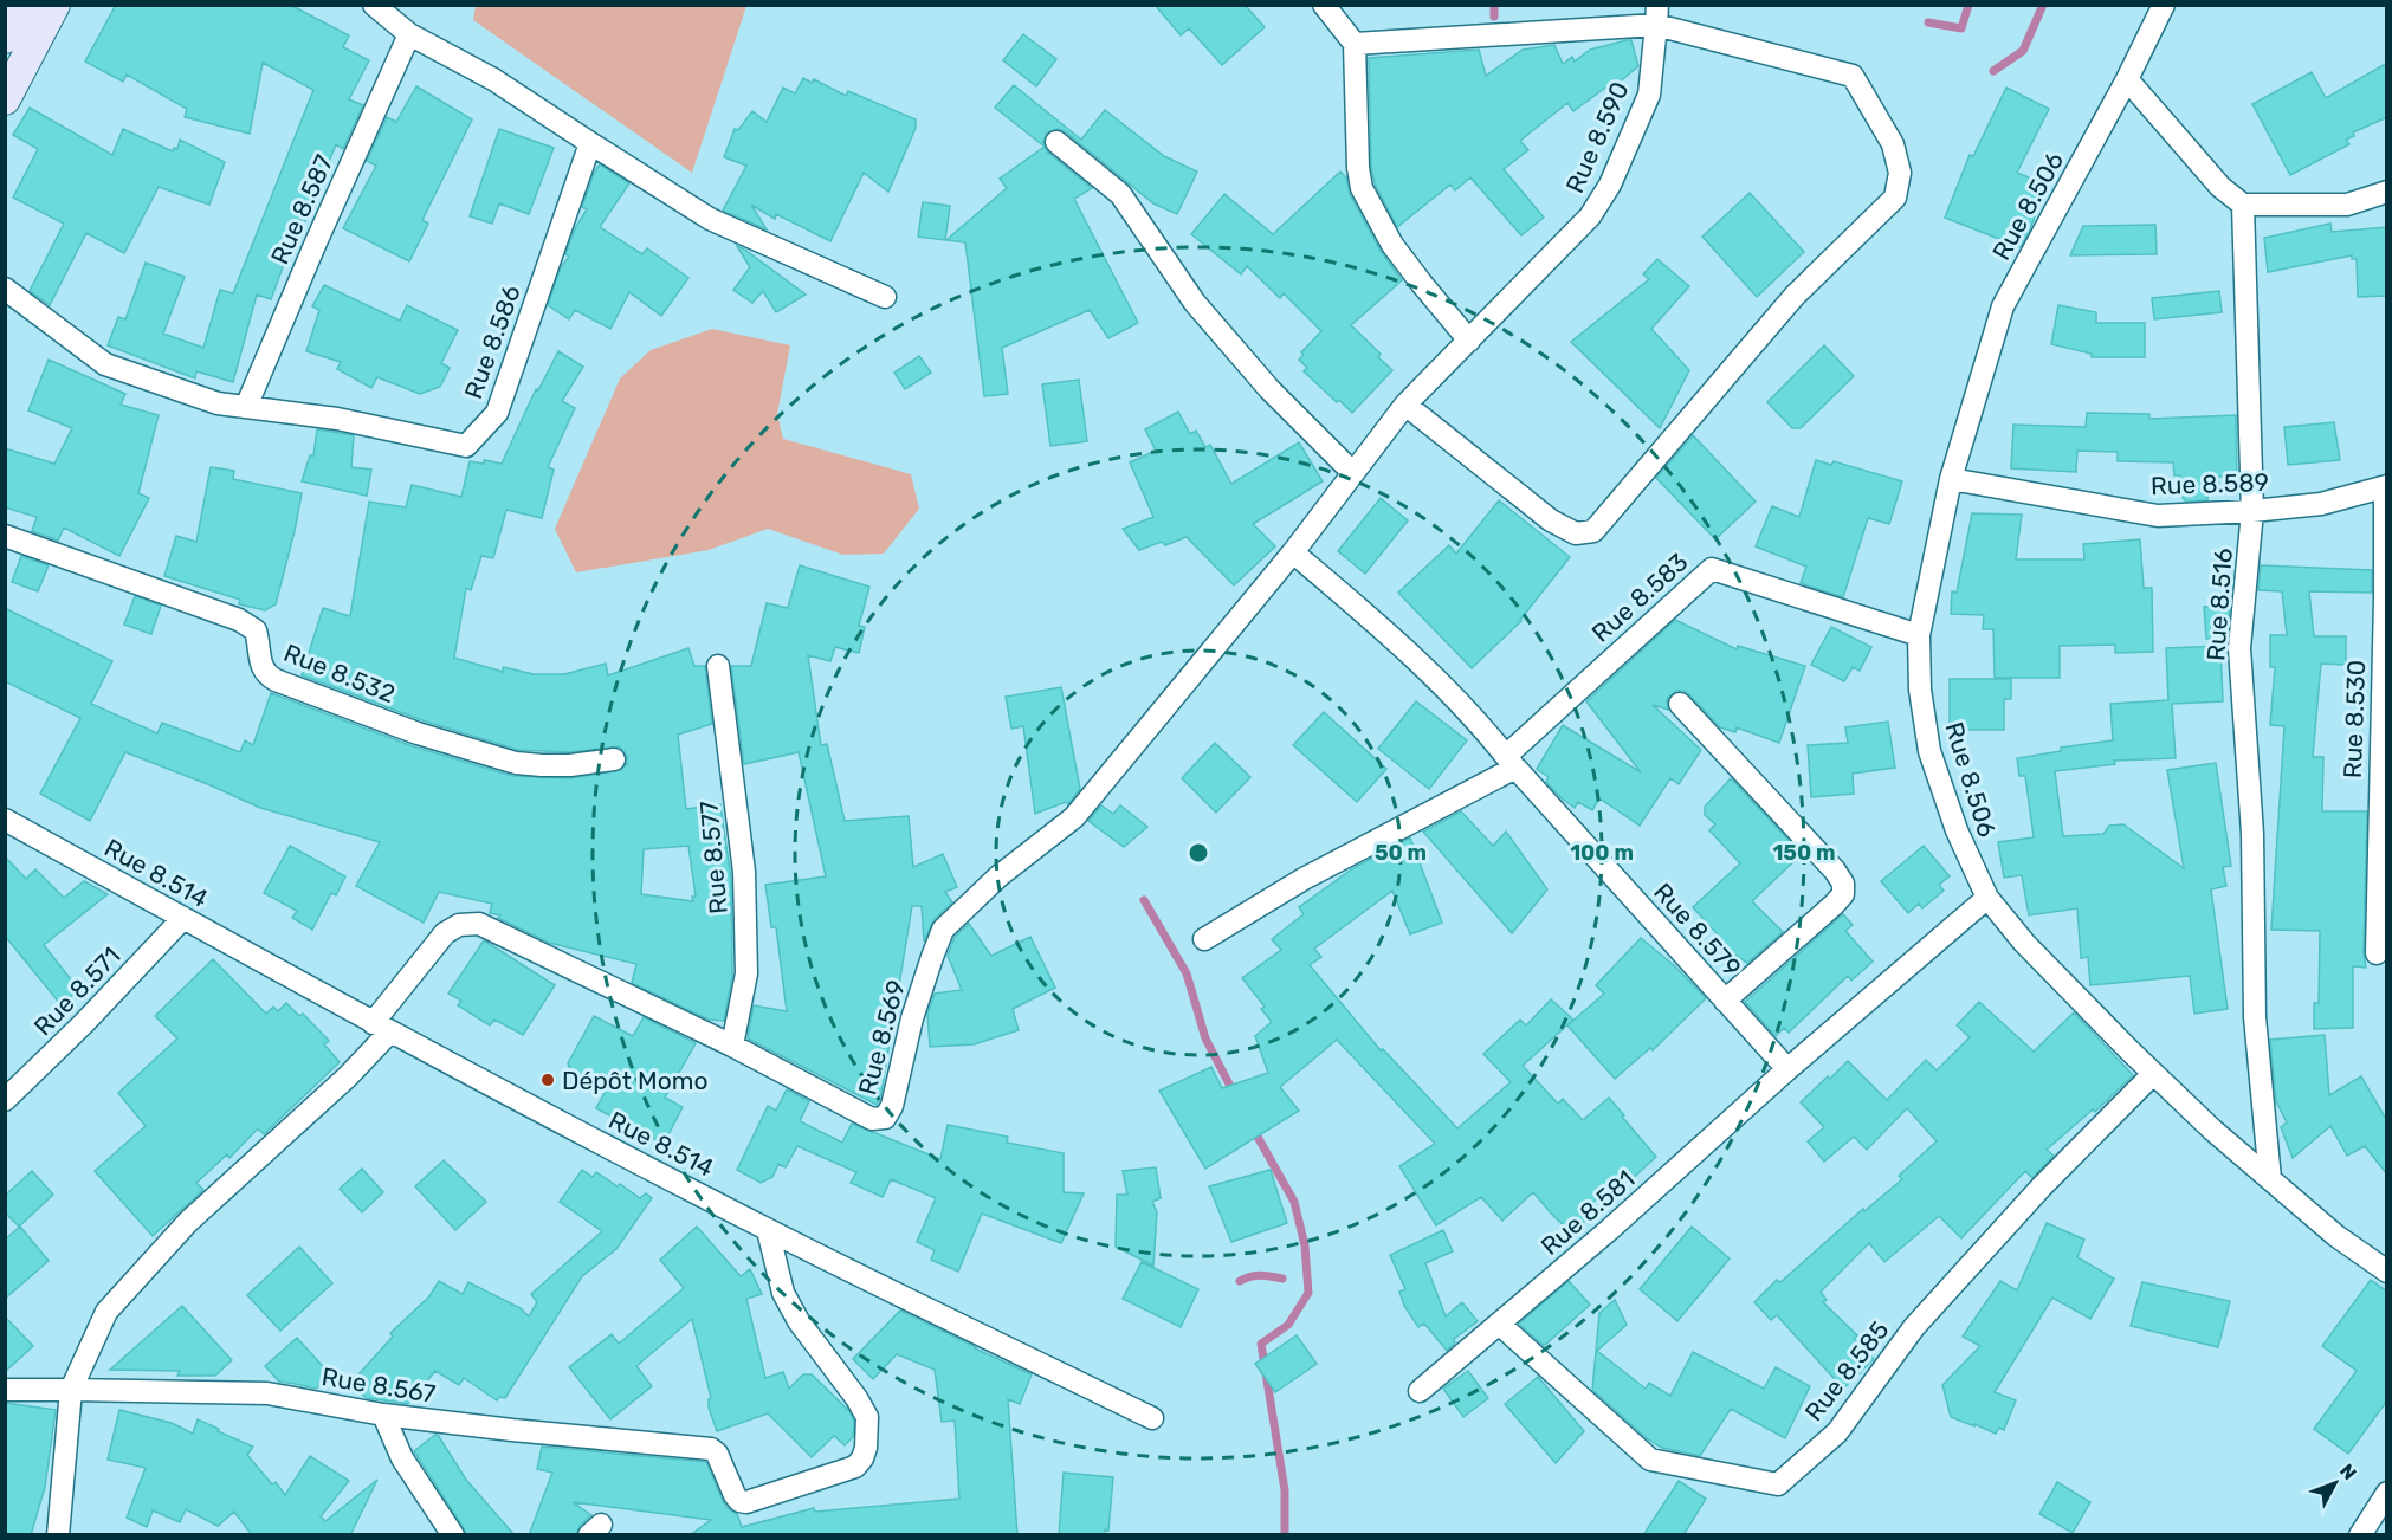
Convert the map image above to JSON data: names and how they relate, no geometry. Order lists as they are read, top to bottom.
{
  "streets": {
    "street": [
      "Rue 8.590",
      "Rue 8.506",
      "Rue 8.587",
      "Rue 8.586",
      "Rue 8.589",
      "Rue 8.583",
      "Rue 8.516",
      "Rue 8.532",
      "Rue 8.530",
      "Rue 8.577",
      "Rue 8.514",
      "Rue 8.579",
      "Rue 8.571",
      "Rue 8.569",
      "Rue 8.581",
      "Rue 8.585",
      "Rue 8.567"
    ]
  },
  "crossings": [
    ["Rue 8.590", "Rue 8.579"],
    ["Rue 8.590", "Rue 8.569"],
    ["Rue 8.506", "Rue 8.589"],
    ["Rue 8.506", "Rue 8.583"],
    ["Rue 8.506", "Rue 8.516"],
    ["Rue 8.506", "Rue 8.585"],
    ["Rue 8.587", "Rue 8.586"],
    ["Rue 8.589", "Rue 8.516"],
    ["Rue 8.589", "Rue 8.530"],
    ["Rue 8.583", "Rue 8.579"],
    ["Rue 8.577", "Rue 8.569"],
    ["Rue 8.514", "Rue 8.571"],
    ["Rue 8.514", "Rue 8.569"],
    ["Rue 8.514", "Rue 8.567"],
    ["Rue 8.579", "Rue 8.569"],
    ["Rue 8.579", "Rue 8.581"],
    ["Rue 8.581", "Rue 8.585"]
  ],
  "places": ["Dépôt Momo"],
  "north": "top right",
  "rings": ["50 m", "100 m", "150 m"]
}
